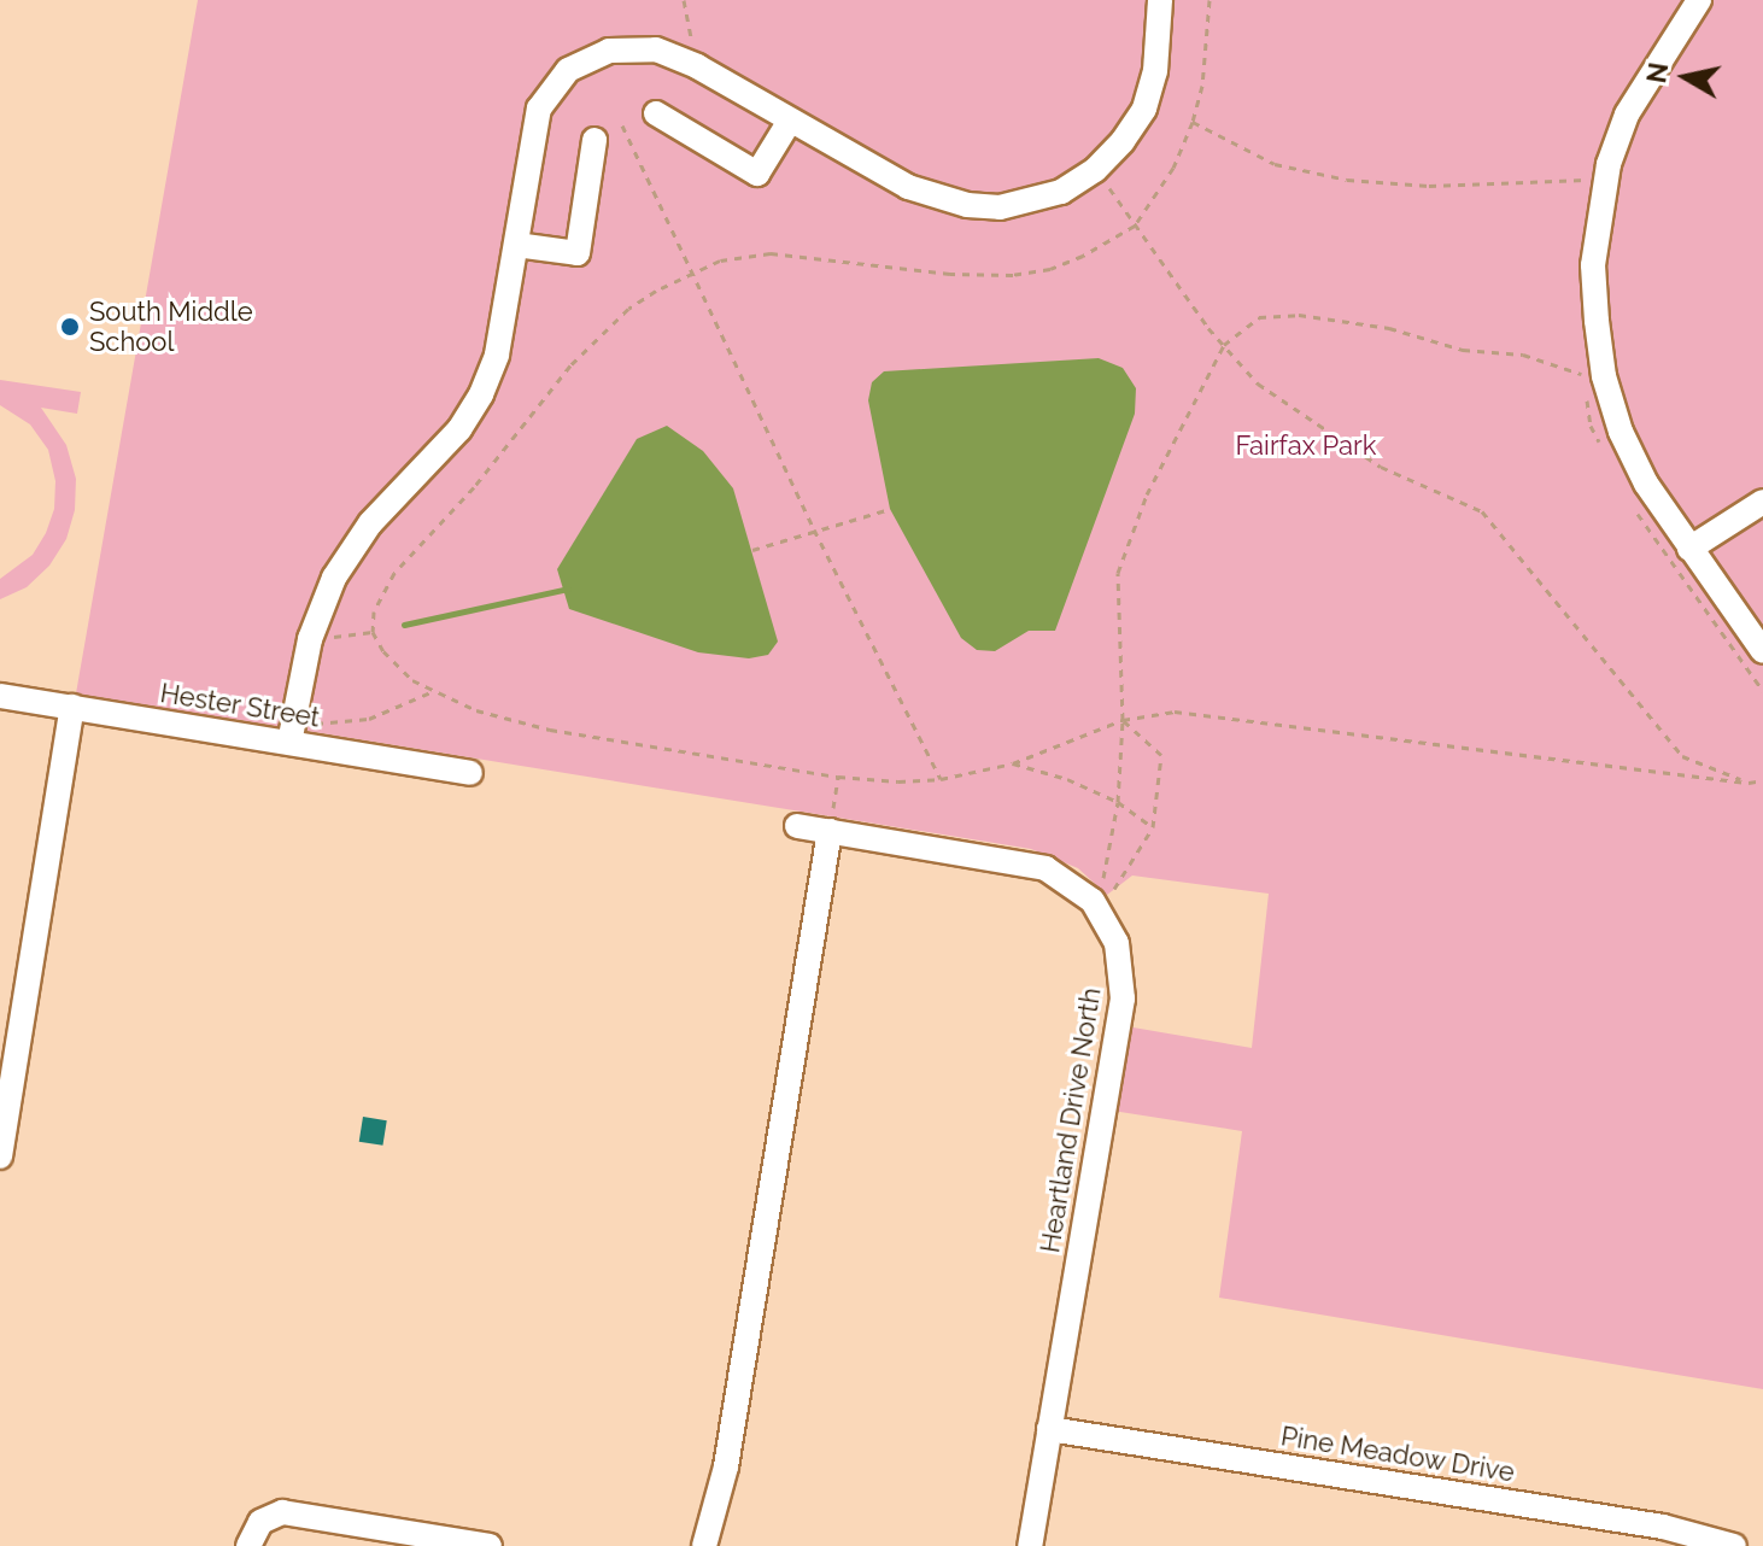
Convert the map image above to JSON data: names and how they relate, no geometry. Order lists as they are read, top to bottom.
{
  "streets": {
    "street": ["Hester Street", "Heartland Drive North", "Pine Meadow Drive"]
  },
  "crossings": [
    ["Heartland Drive North", "Pine Meadow Drive"]
  ],
  "parks": ["Fairfax Park"],
  "places": ["South Middle School"],
  "north": "left"
}
